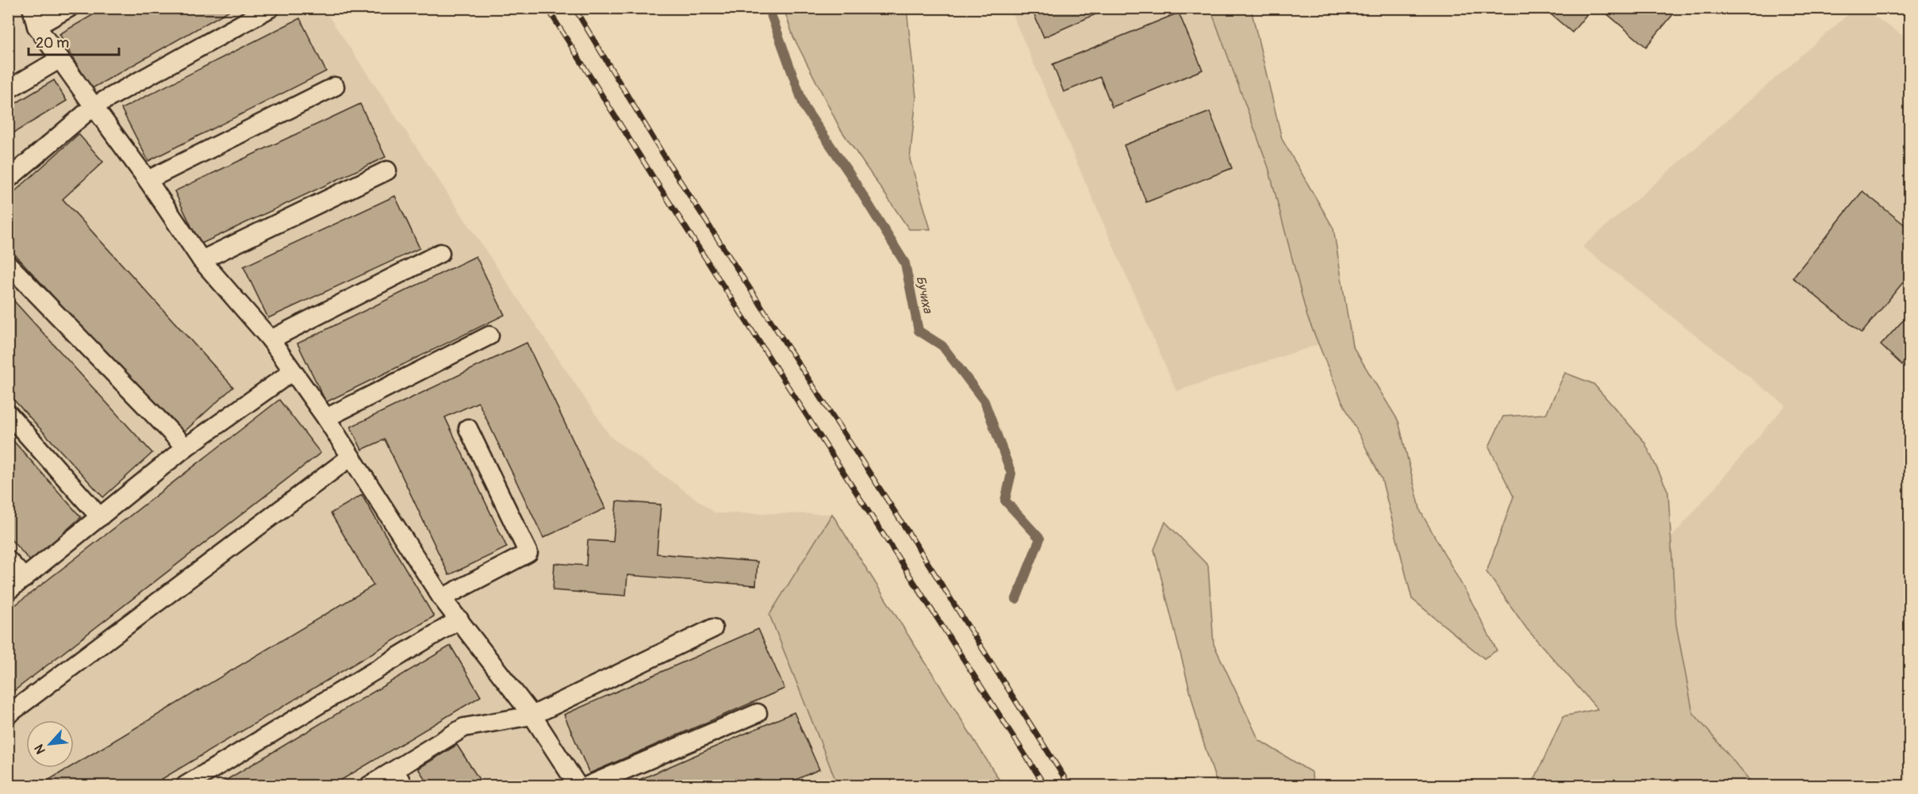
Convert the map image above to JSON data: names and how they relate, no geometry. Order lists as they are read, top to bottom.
{
  "water": ["Бучиха"],
  "scale_bar": "20 m",
  "north": "bottom left"
}
